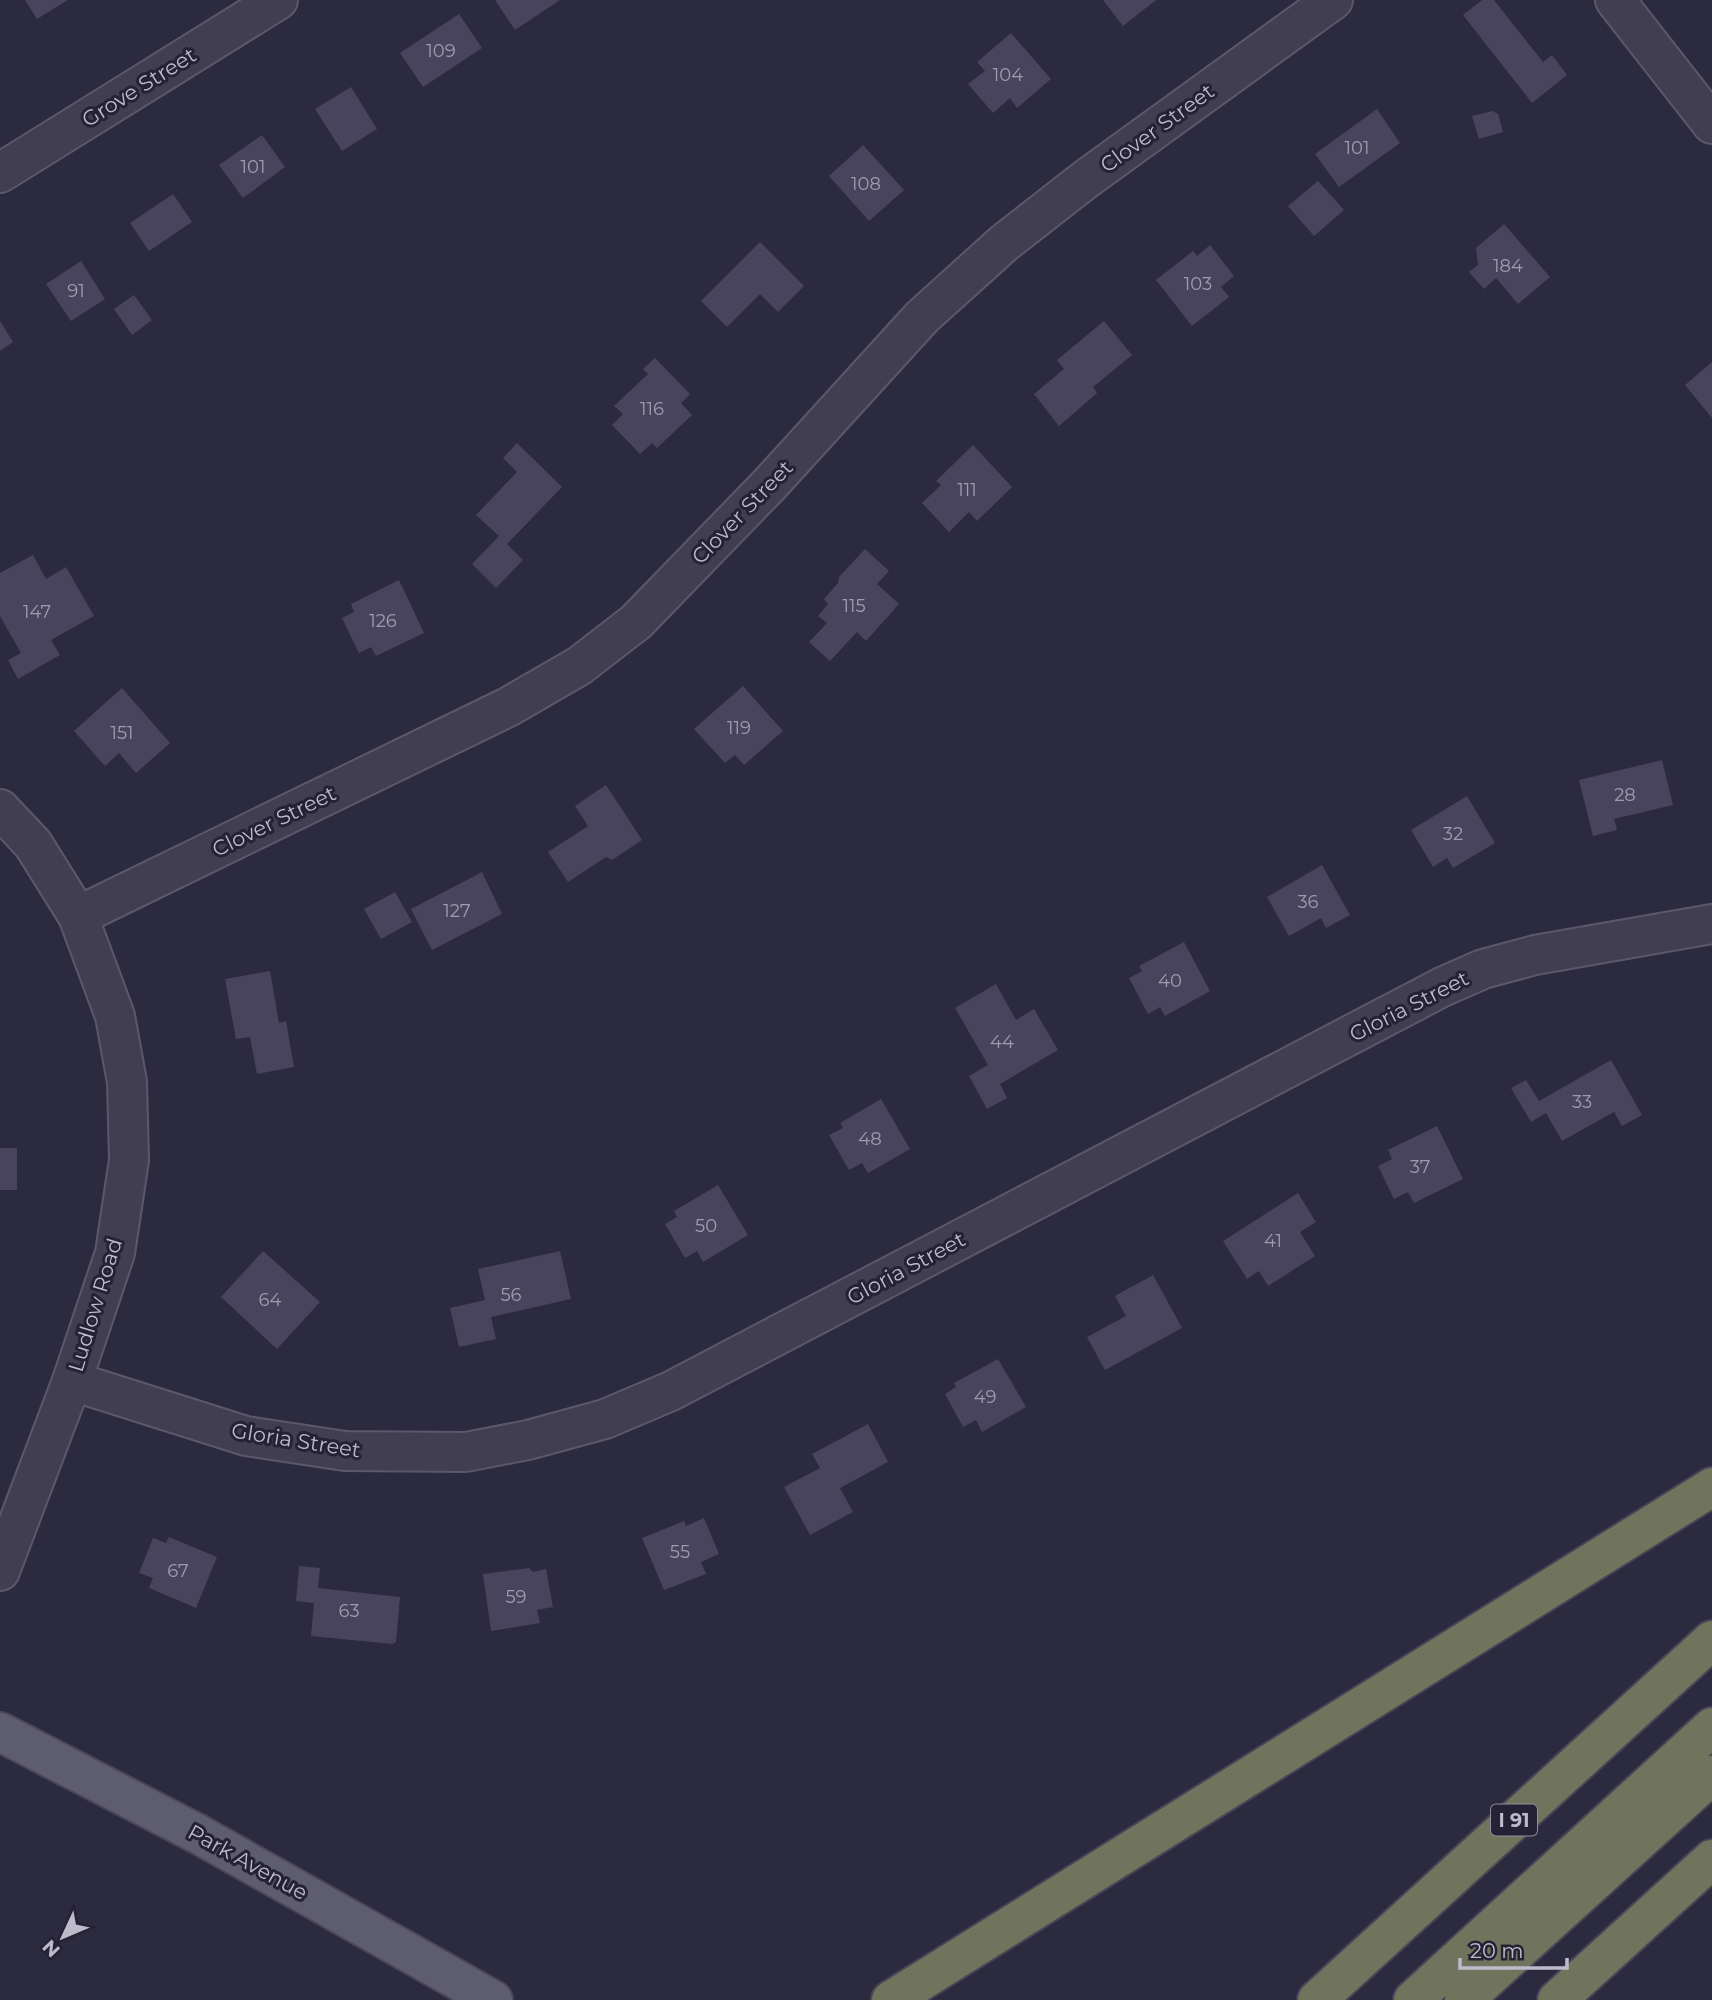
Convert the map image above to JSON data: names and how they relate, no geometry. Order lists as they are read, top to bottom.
{
  "streets": {
    "highway": ["I 91"],
    "main road": ["Park Avenue"],
    "street": [
      "Grove Street",
      "Clover Street",
      "Gloria Street",
      "Ludlow Road"
    ]
  },
  "crossings": [
    ["Clover Street", "Ludlow Road"],
    ["Gloria Street", "Ludlow Road"]
  ],
  "house_numbers": [
    "109",
    "104",
    "101",
    "101",
    "108",
    "184",
    "103",
    "91",
    "116",
    "111",
    "115",
    "147",
    "126",
    "119",
    "151",
    "28",
    "32",
    "36",
    "127",
    "40",
    "44",
    "33",
    "48",
    "37",
    "50",
    "41",
    "56",
    "64",
    "49",
    "55",
    "67",
    "59",
    "63"
  ],
  "scale_bar": "20 m",
  "north": "bottom left"
}
